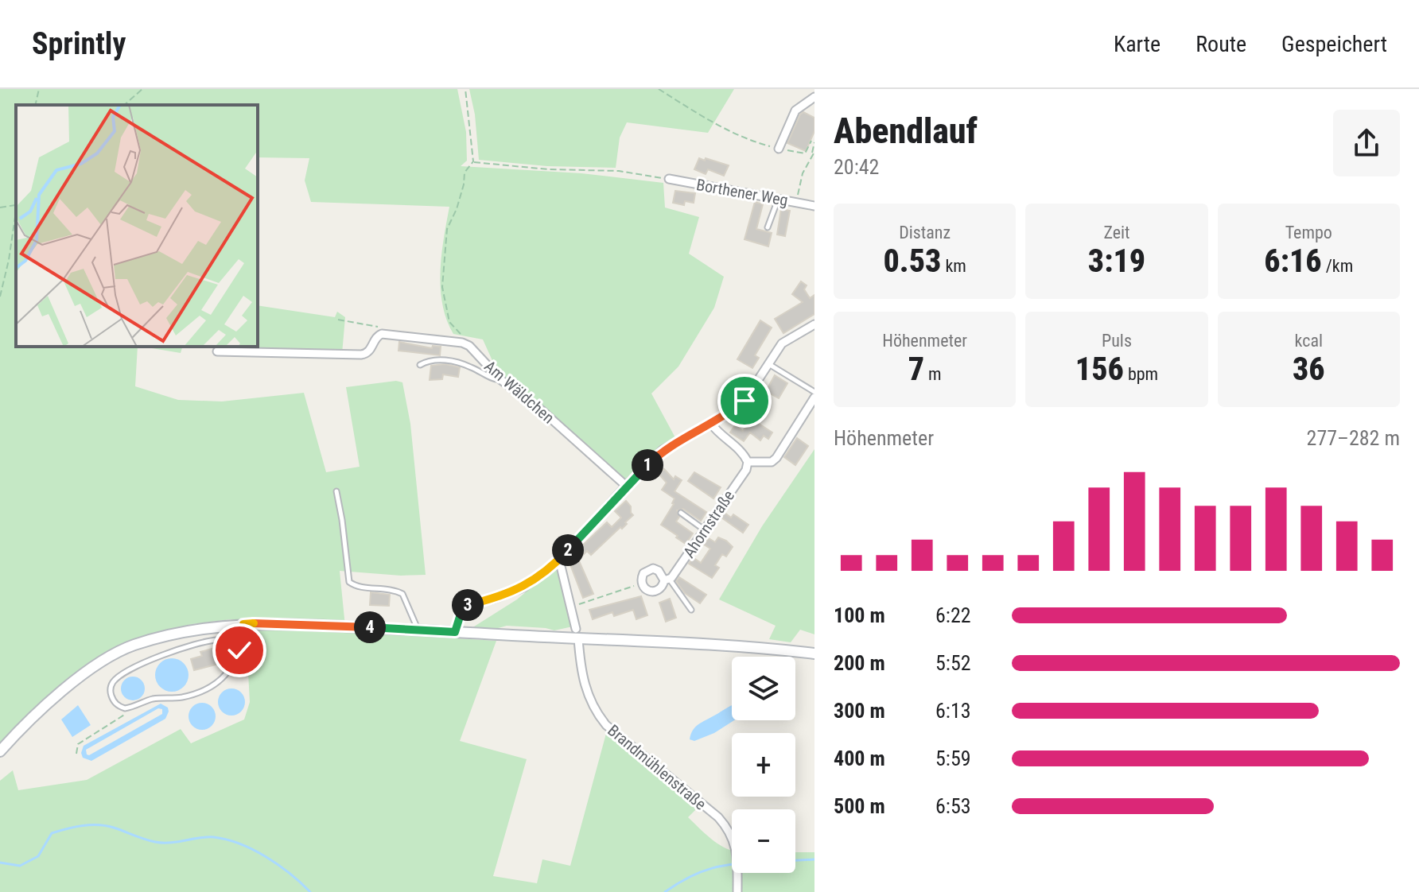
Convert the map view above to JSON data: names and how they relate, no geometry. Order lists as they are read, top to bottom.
{
  "streets": {
    "street": [
      "Borthener Weg",
      "Am Wäldchen",
      "Ahornstraße",
      "Brandmühlenstraße"
    ]
  },
  "page": {
    "header": "Sprintly",
    "nav": ["Karte", "Route", "Gespeichert"],
    "heading": ["Abendlauf", "20:42"],
    "stats": [
      ["Distanz", "0.53 km"],
      ["Zeit", "3:19"],
      ["Tempo", "6:16 /km"],
      ["Höhenmeter", "7 m"],
      ["Puls", "156 bpm"],
      ["kcal", "36"]
    ],
    "chart": ["Höhenmeter", "277–282 m"],
    "pins": [
      "1",
      "2",
      "3",
      "4"
    ],
    "list": [
      {
        "name": "100 m",
        "note": "6:22"
      },
      {
        "name": "200 m",
        "note": "5:52"
      },
      {
        "name": "300 m",
        "note": "6:13"
      },
      {
        "name": "400 m",
        "note": "5:59"
      },
      {
        "name": "500 m",
        "note": "6:53"
      }
    ],
    "map_buttons": ["+", "−"]
  }
}
